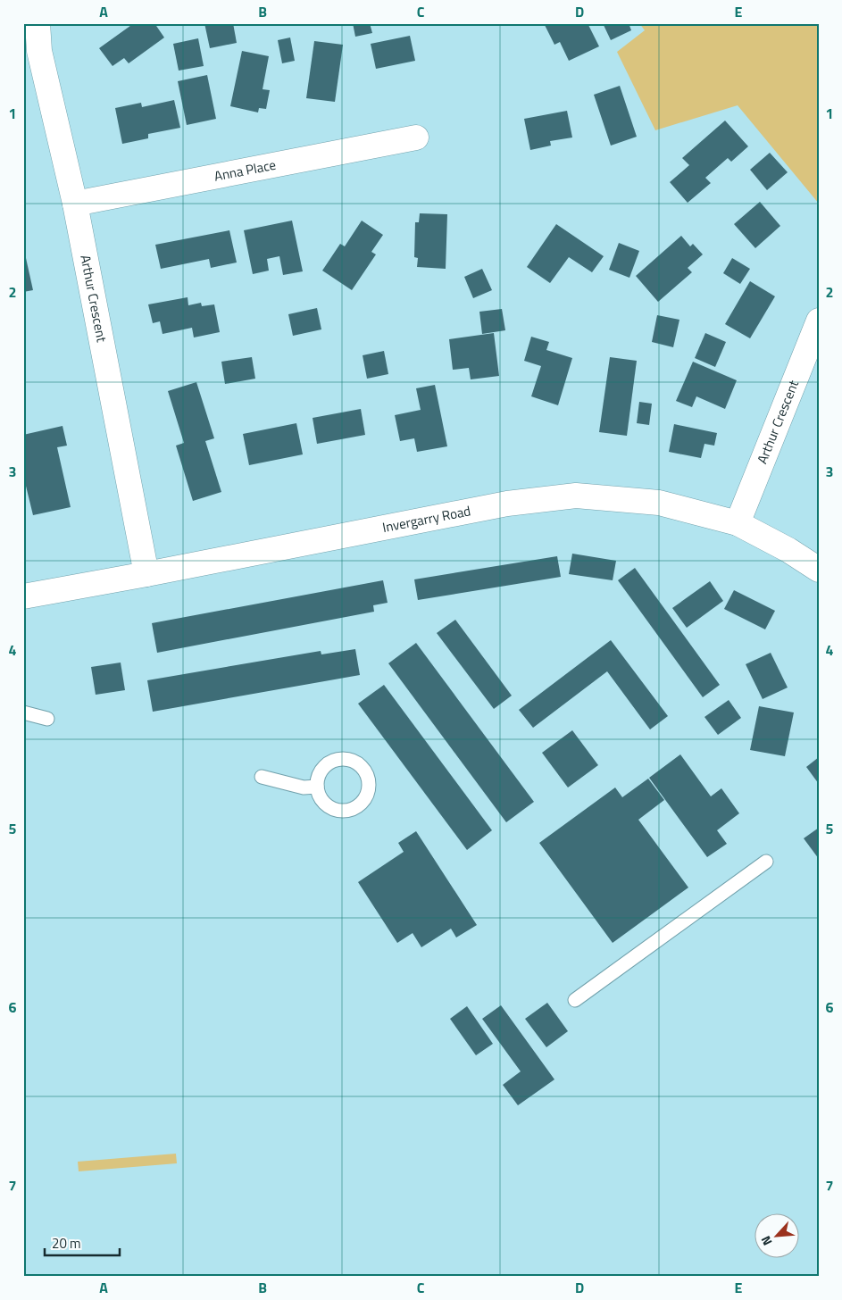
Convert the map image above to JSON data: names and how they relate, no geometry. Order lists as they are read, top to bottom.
{
  "streets": {
    "street": ["Anna Place", "Arthur Crescent", "Invergarry Road"]
  },
  "crossings": [
    ["Anna Place", "Arthur Crescent"],
    ["Arthur Crescent", "Invergarry Road"]
  ],
  "scale_bar": "20 m",
  "north": "bottom left",
  "grid": {
    "columns": [
      "A",
      "B",
      "C",
      "D",
      "E"
    ],
    "rows": [
      "1",
      "2",
      "3",
      "4",
      "5",
      "6",
      "7"
    ]
  }
}
